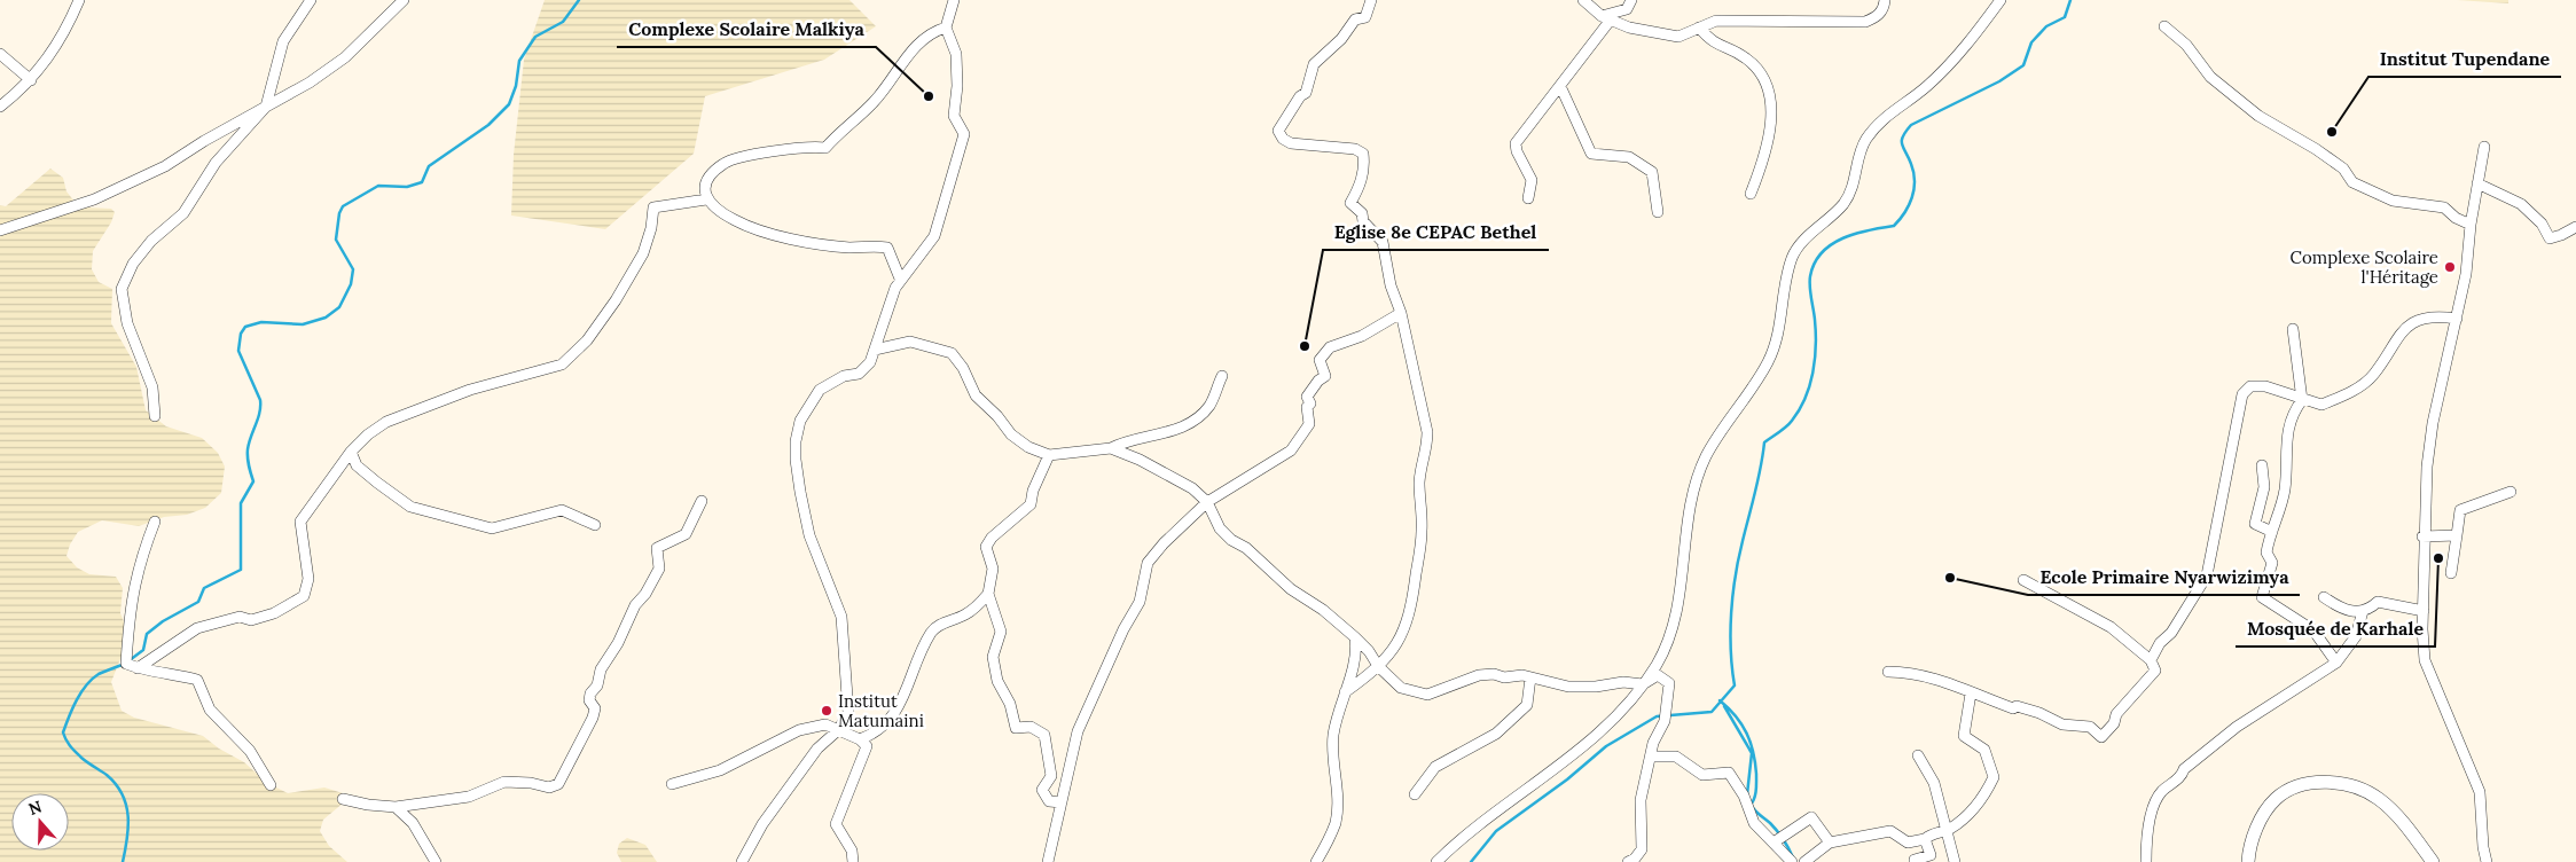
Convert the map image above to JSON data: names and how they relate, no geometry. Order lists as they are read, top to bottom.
{
  "places": [
    "Complexe Scolaire Malkiya",
    "Institut Tupendane",
    "Complexe Scolaire l'Héritage",
    "Eglise 8e CEPAC Bethel",
    "Mosquée de Karhale",
    "Ecole Primaire Nyarwizimya",
    "Institut Matumaini"
  ],
  "north": "top"
}
